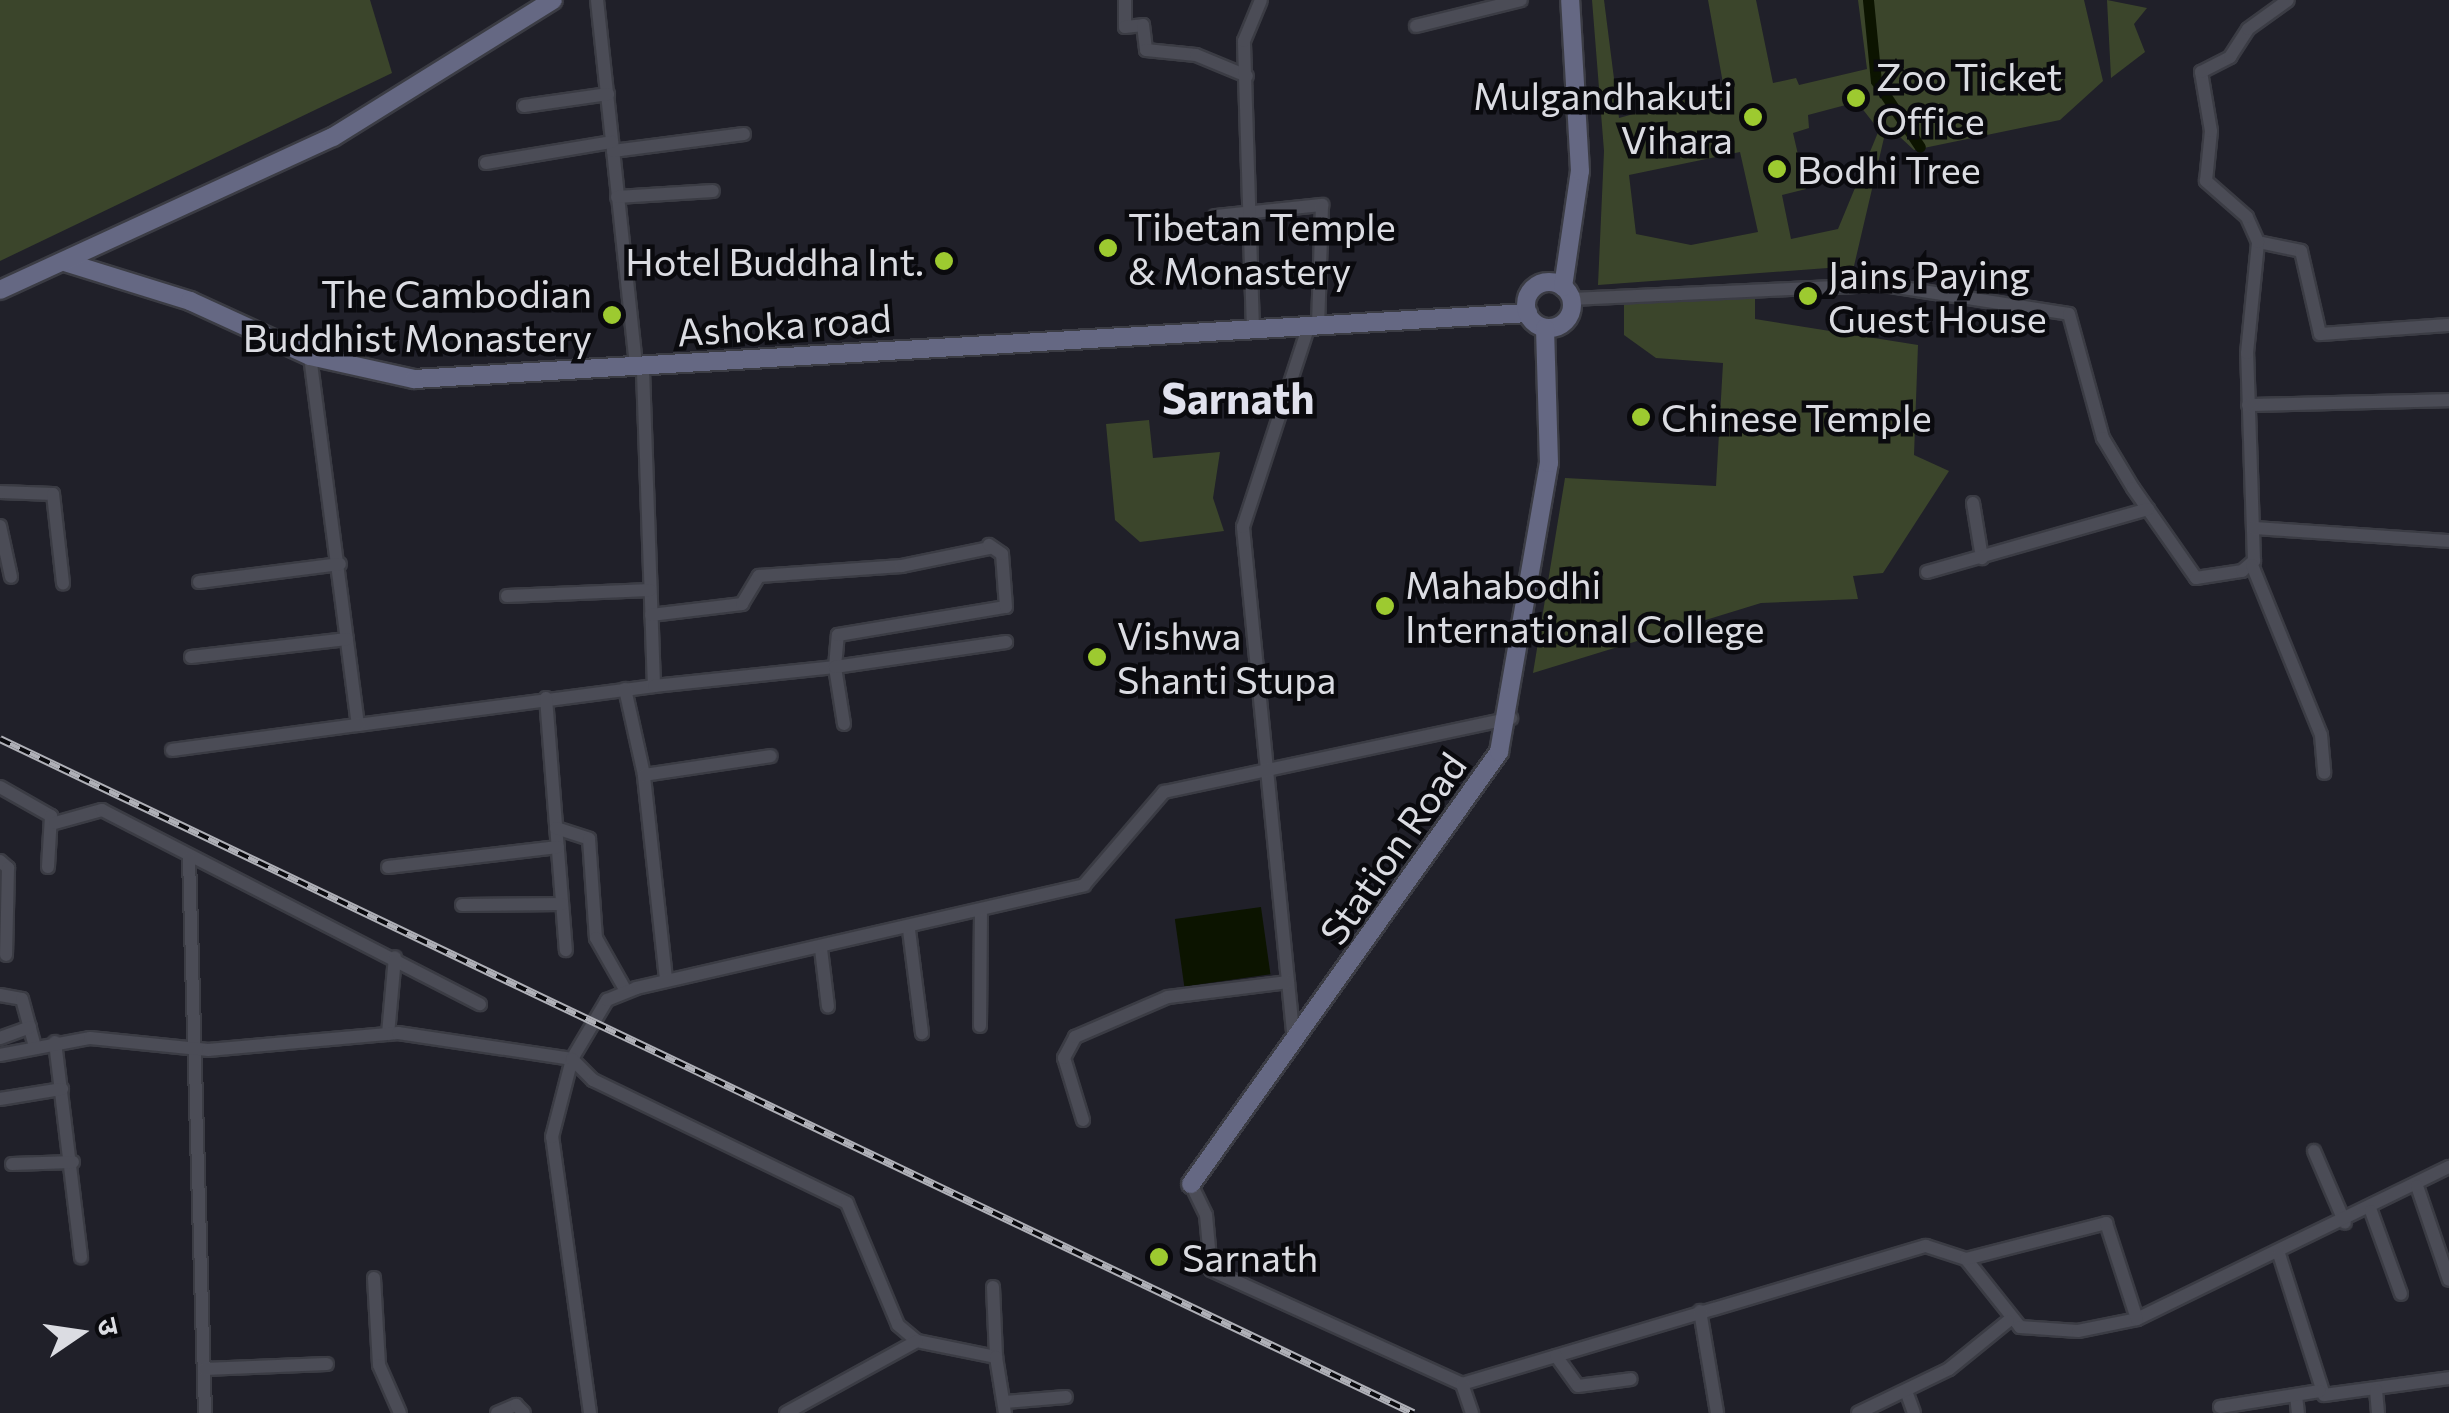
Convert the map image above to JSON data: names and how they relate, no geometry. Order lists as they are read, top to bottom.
{
  "streets": {
    "street": ["Ashoka road", "Station Road"]
  },
  "districts": ["Sarnath"],
  "places": [
    "Zoo Ticket Office",
    "Mulgandhakuti Vihara",
    "Bodhi Tree",
    "Tibetan Temple & Monastery",
    "Hotel Buddha Int.",
    "Jains Paying Guest House",
    "The Cambodian Buddhist Monastery",
    "Chinese Temple",
    "Mahabodhi International College",
    "Vishwa Shanti Stupa",
    "Sarnath"
  ],
  "north": "right"
}
